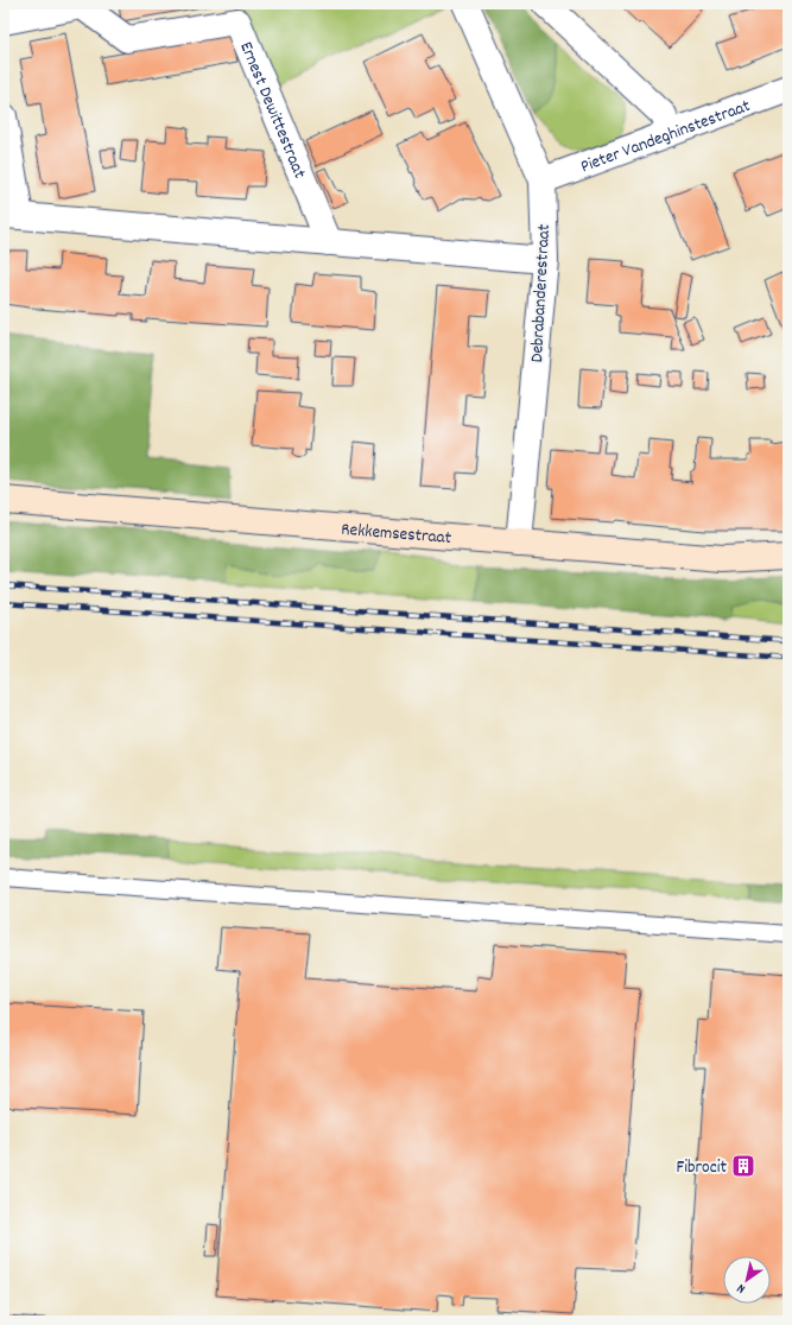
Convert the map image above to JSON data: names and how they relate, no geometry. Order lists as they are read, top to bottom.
{
  "streets": {
    "street": [
      "Ernest Dewittestraat",
      "Pieter Vandeghinstestraat",
      "Debrabanderestraat",
      "Rekkemsestraat"
    ]
  },
  "crossings": [
    ["Pieter Vandeghinstestraat", "Debrabanderestraat"],
    ["Debrabanderestraat", "Rekkemsestraat"]
  ],
  "places": {
    "building": ["Fibrocit"]
  },
  "north": "bottom left"
}
